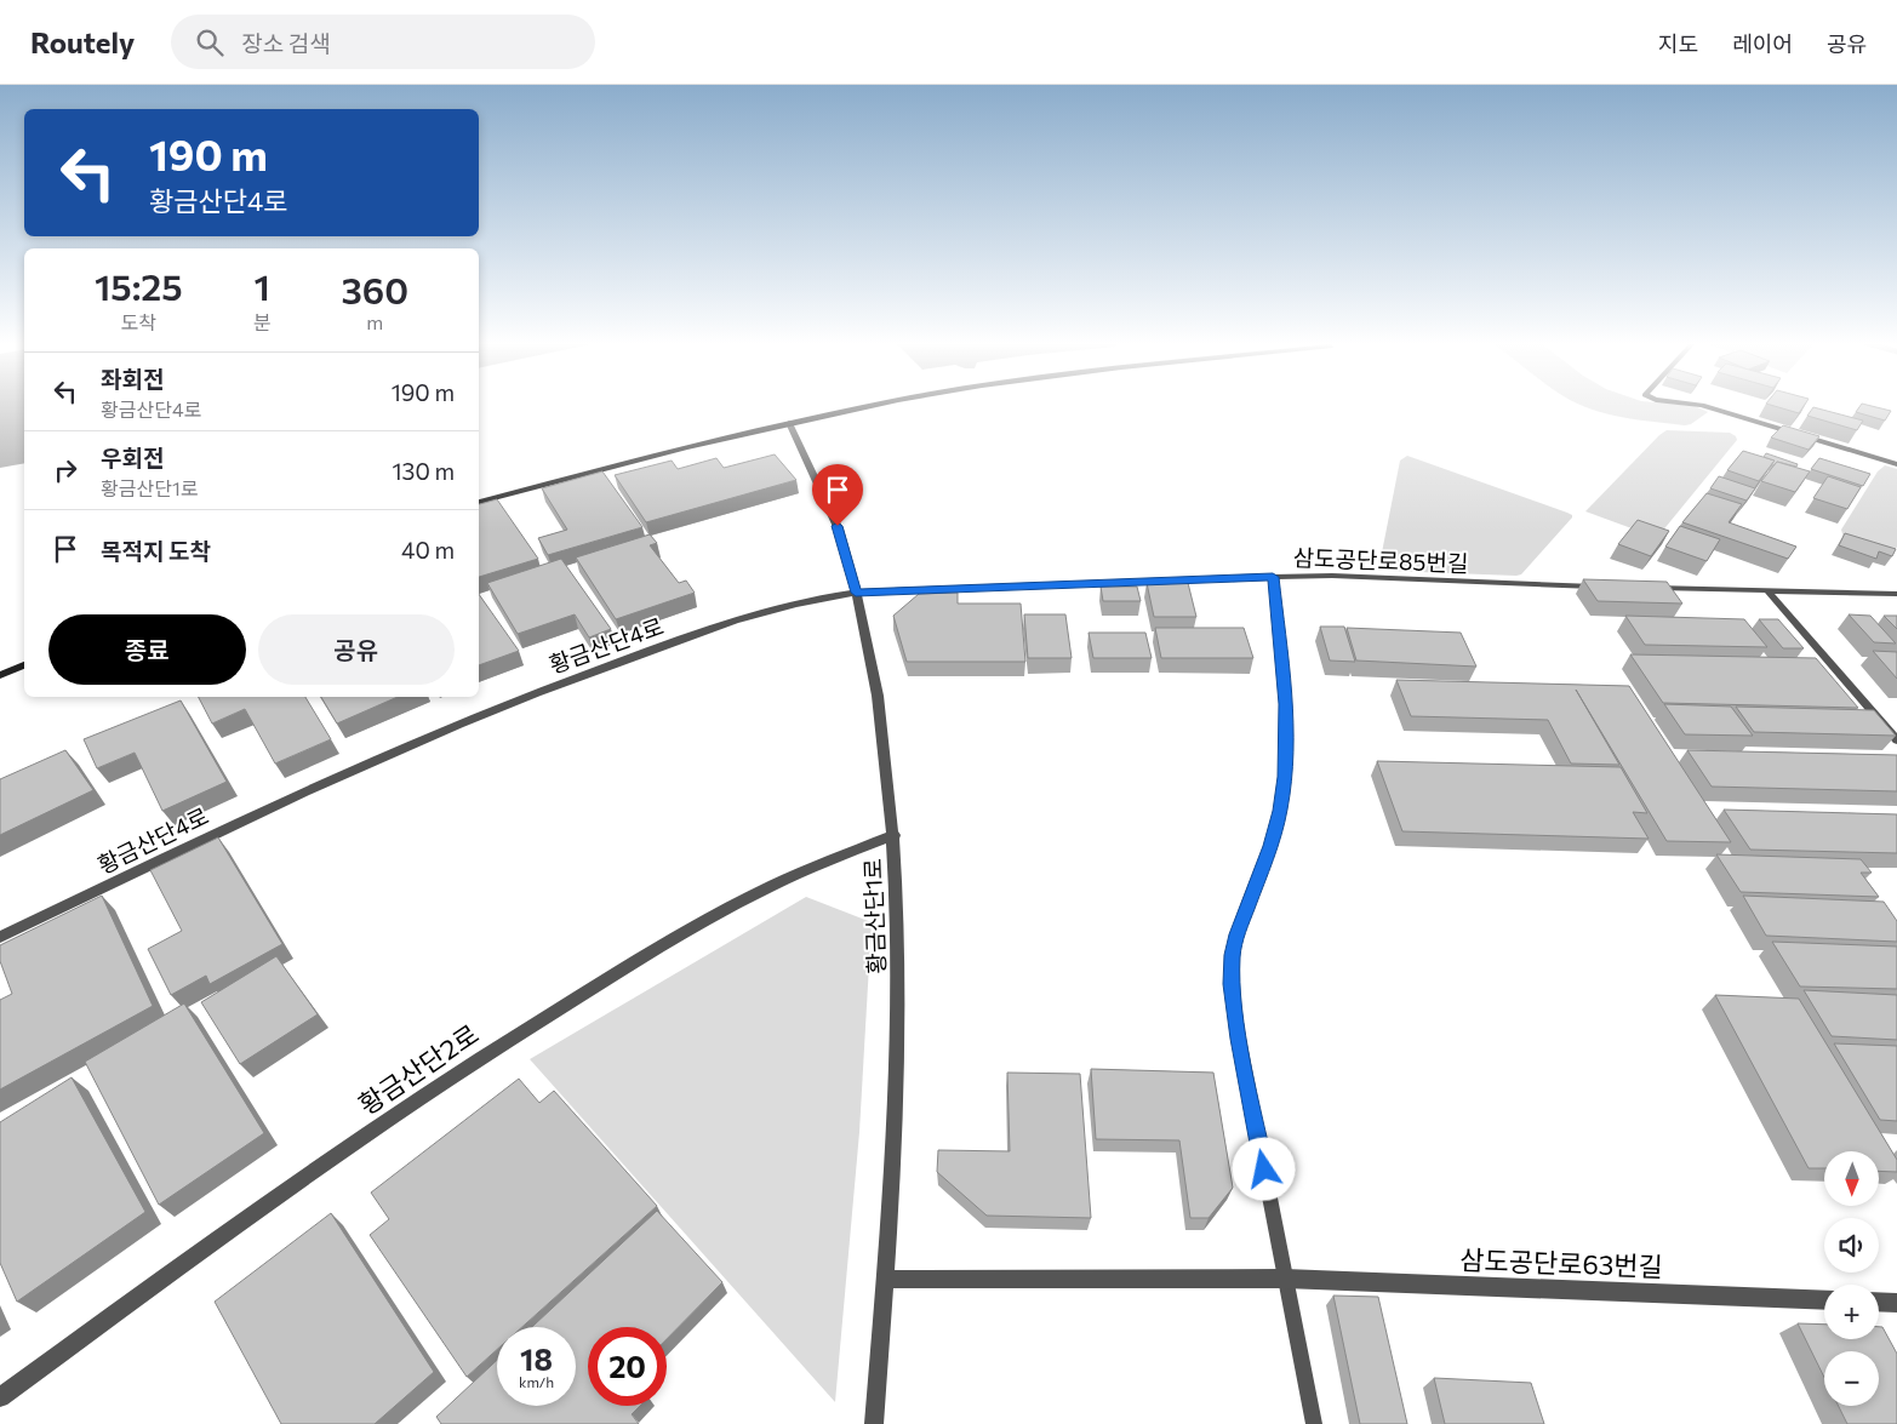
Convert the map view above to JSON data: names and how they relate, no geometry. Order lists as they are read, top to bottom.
{
  "streets": {
    "street": [
      "황금산단4로",
      "황금산단1로",
      "황금산단2로",
      "삼도공단로63번길"
    ],
    "lane": ["삼도공단로85번길"]
  },
  "crossings": [
    ["삼도공단로85번길", "황금산단4로"],
    ["삼도공단로85번길", "삼도공단로63번길"],
    ["황금산단4로", "황금산단1로"],
    ["황금산단1로", "황금산단2로"],
    ["황금산단1로", "삼도공단로63번길"]
  ],
  "north": "bottom",
  "page": {
    "header": "Routely",
    "search": "장소 검색",
    "nav": ["지도", "레이어", "공유"],
    "turn": ["190 m", "황금산단4로"],
    "eta": [
      "15:25",
      "도착",
      "1",
      "분",
      "360",
      "m"
    ],
    "list": [
      {
        "name": "좌회전",
        "note": "황금산단4로",
        "value": "190 m"
      },
      {
        "name": "우회전",
        "note": "황금산단1로",
        "value": "130 m"
      },
      {
        "name": "목적지 도착",
        "value": "40 m"
      }
    ],
    "buttons": ["종료", "공유"],
    "map_buttons": ["+", "−"],
    "speed": "18 km/h",
    "limit": "20"
  }
}
